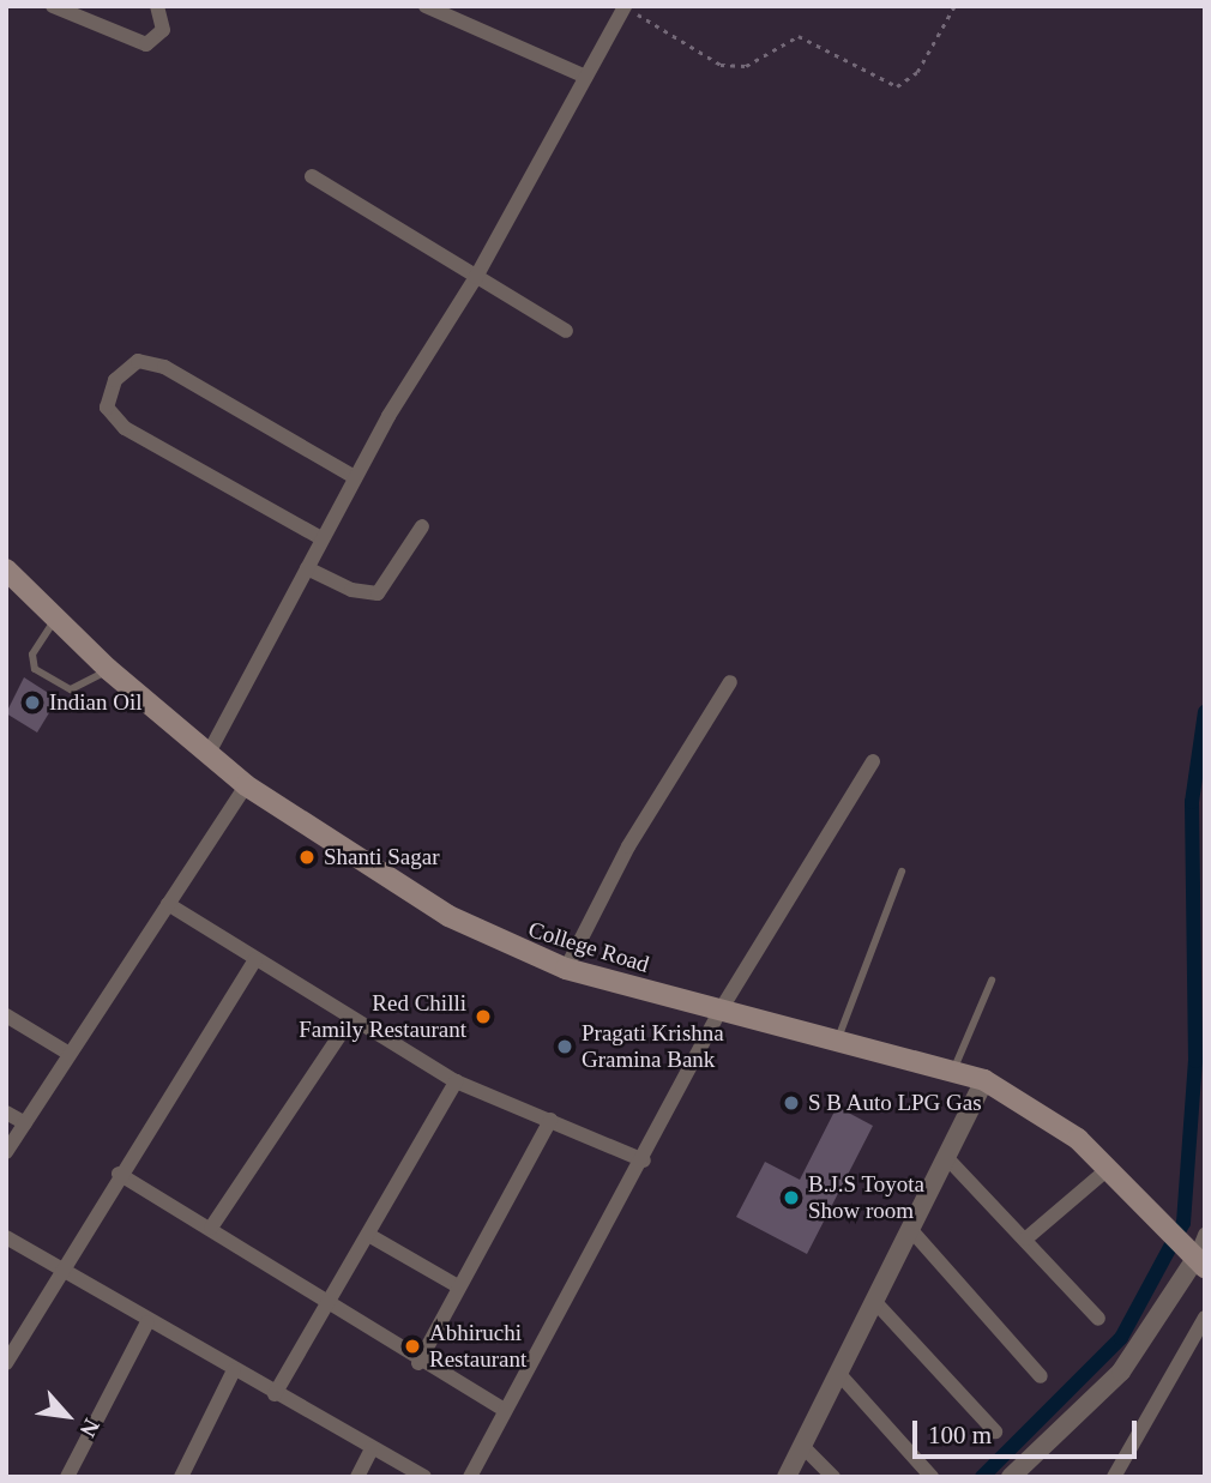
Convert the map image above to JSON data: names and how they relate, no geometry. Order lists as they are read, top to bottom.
{
  "streets": {
    "main road": ["College Road"]
  },
  "places": [
    "Indian Oil",
    "Shanti Sagar",
    "Red Chilli Family Restaurant",
    "Pragati Krishna Gramina Bank",
    "S B Auto LPG Gas",
    "B.J.S Toyota Show room",
    "Abhiruchi Restaurant"
  ],
  "scale_bar": "100 m",
  "north": "bottom right"
}
